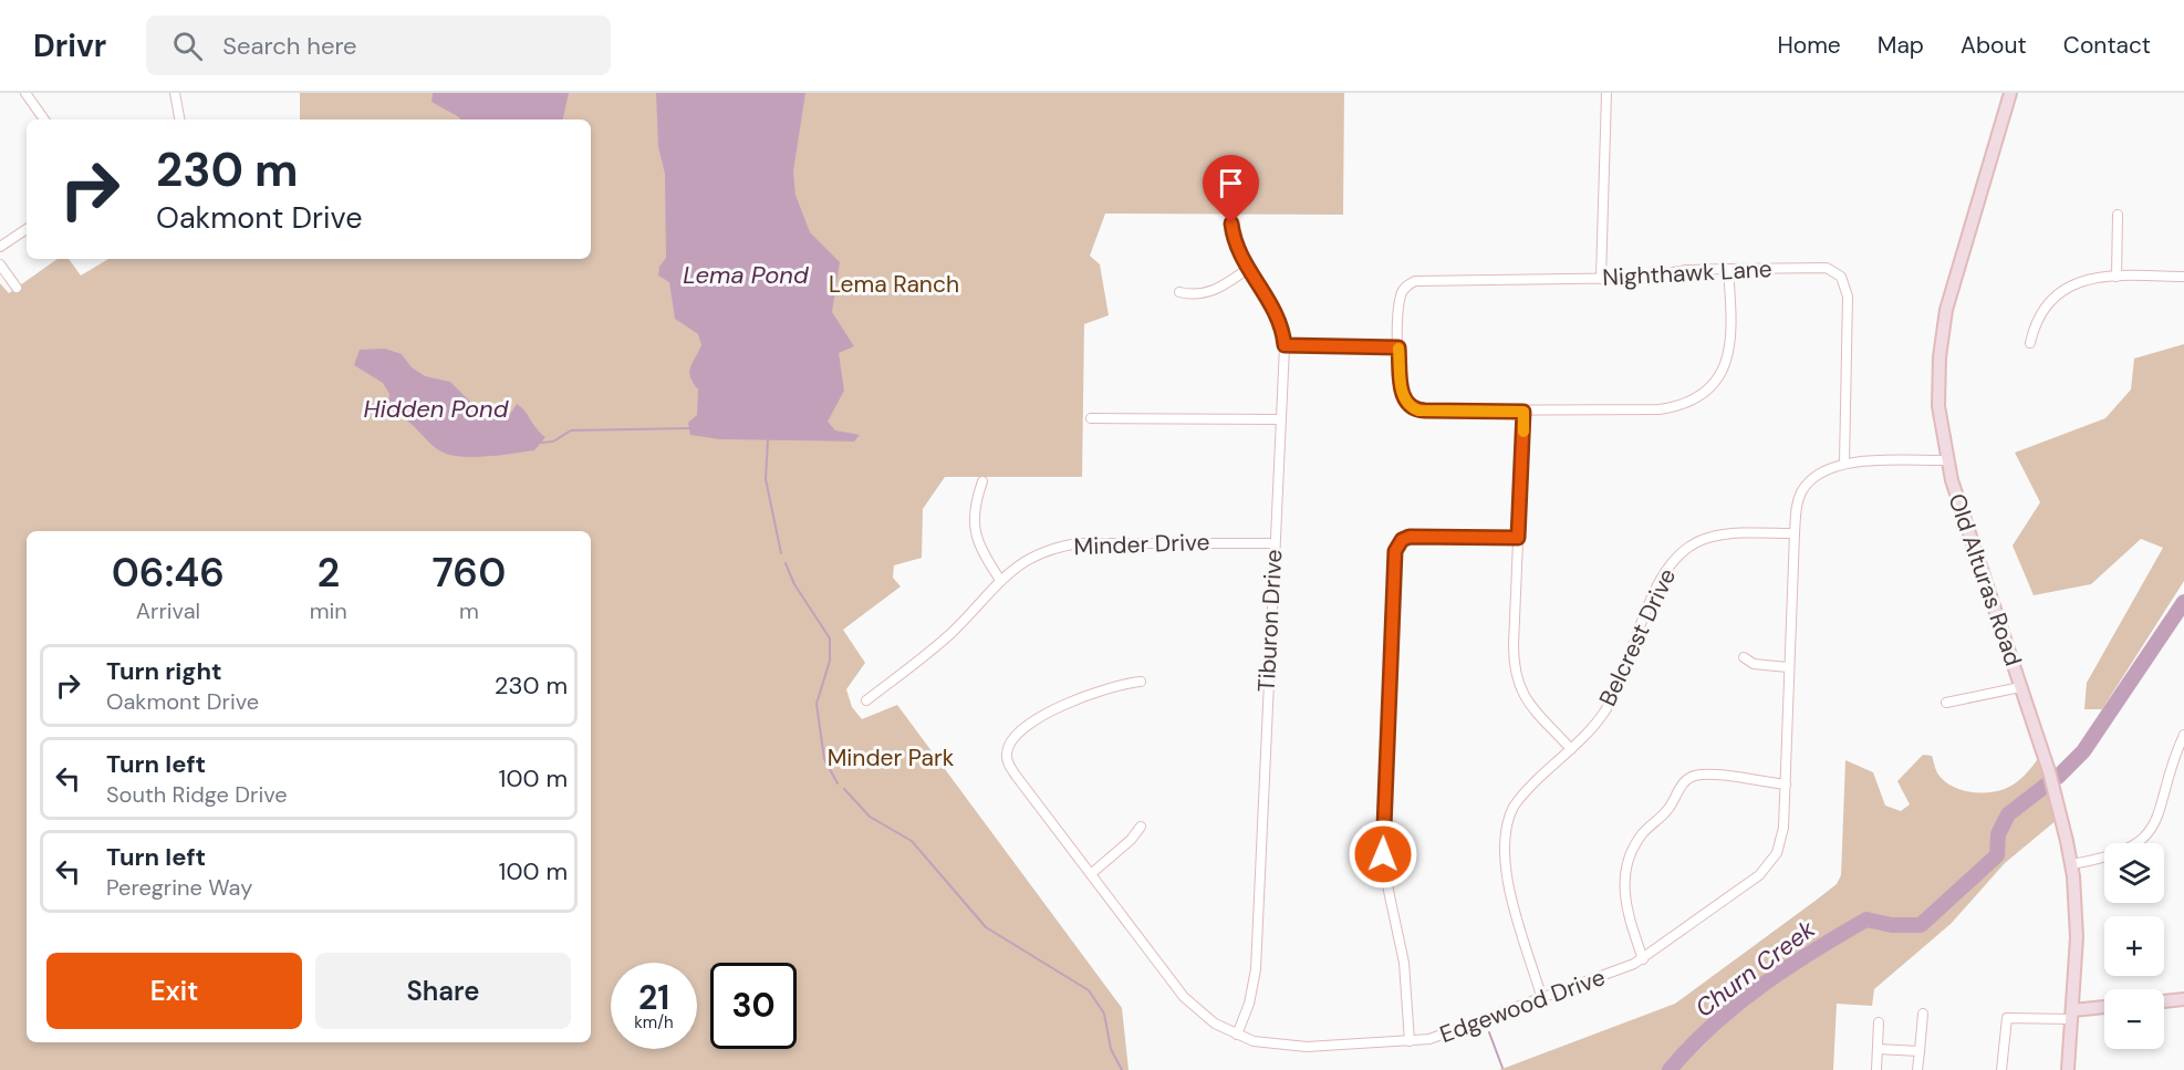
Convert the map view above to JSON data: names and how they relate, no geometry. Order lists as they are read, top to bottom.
{
  "streets": {
    "main road": ["Old Alturas Road"],
    "street": [
      "Nighthawk Lane",
      "Minder Drive",
      "Tiburon Drive",
      "Belcrest Drive",
      "Edgewood Drive"
    ]
  },
  "crossings": [
    ["Nighthawk Lane", "Edgewood Drive"],
    ["Minder Drive", "Tiburon Drive"],
    ["Old Alturas Road", "Edgewood Drive"],
    ["Tiburon Drive", "Edgewood Drive"],
    ["Belcrest Drive", "Edgewood Drive"]
  ],
  "water": ["Lema Pond", "Hidden Pond", "Churn Creek"],
  "parks": ["Lema Ranch", "Minder Park"],
  "page": {
    "header": "Drivr",
    "search": "Search here",
    "nav": [
      "Home",
      "Map",
      "About",
      "Contact"
    ],
    "turn": ["230 m", "Oakmont Drive"],
    "eta": [
      "06:46",
      "Arrival",
      "2",
      "min",
      "760",
      "m"
    ],
    "list": [
      {
        "name": "Turn right",
        "note": "Oakmont Drive",
        "value": "230 m"
      },
      {
        "name": "Turn left",
        "note": "South Ridge Drive",
        "value": "100 m"
      },
      {
        "name": "Turn left",
        "note": "Peregrine Way",
        "value": "100 m"
      }
    ],
    "map_buttons": ["+", "−"],
    "buttons": ["Exit", "Share"],
    "speed": "21 km/h",
    "limit": "30"
  }
}
